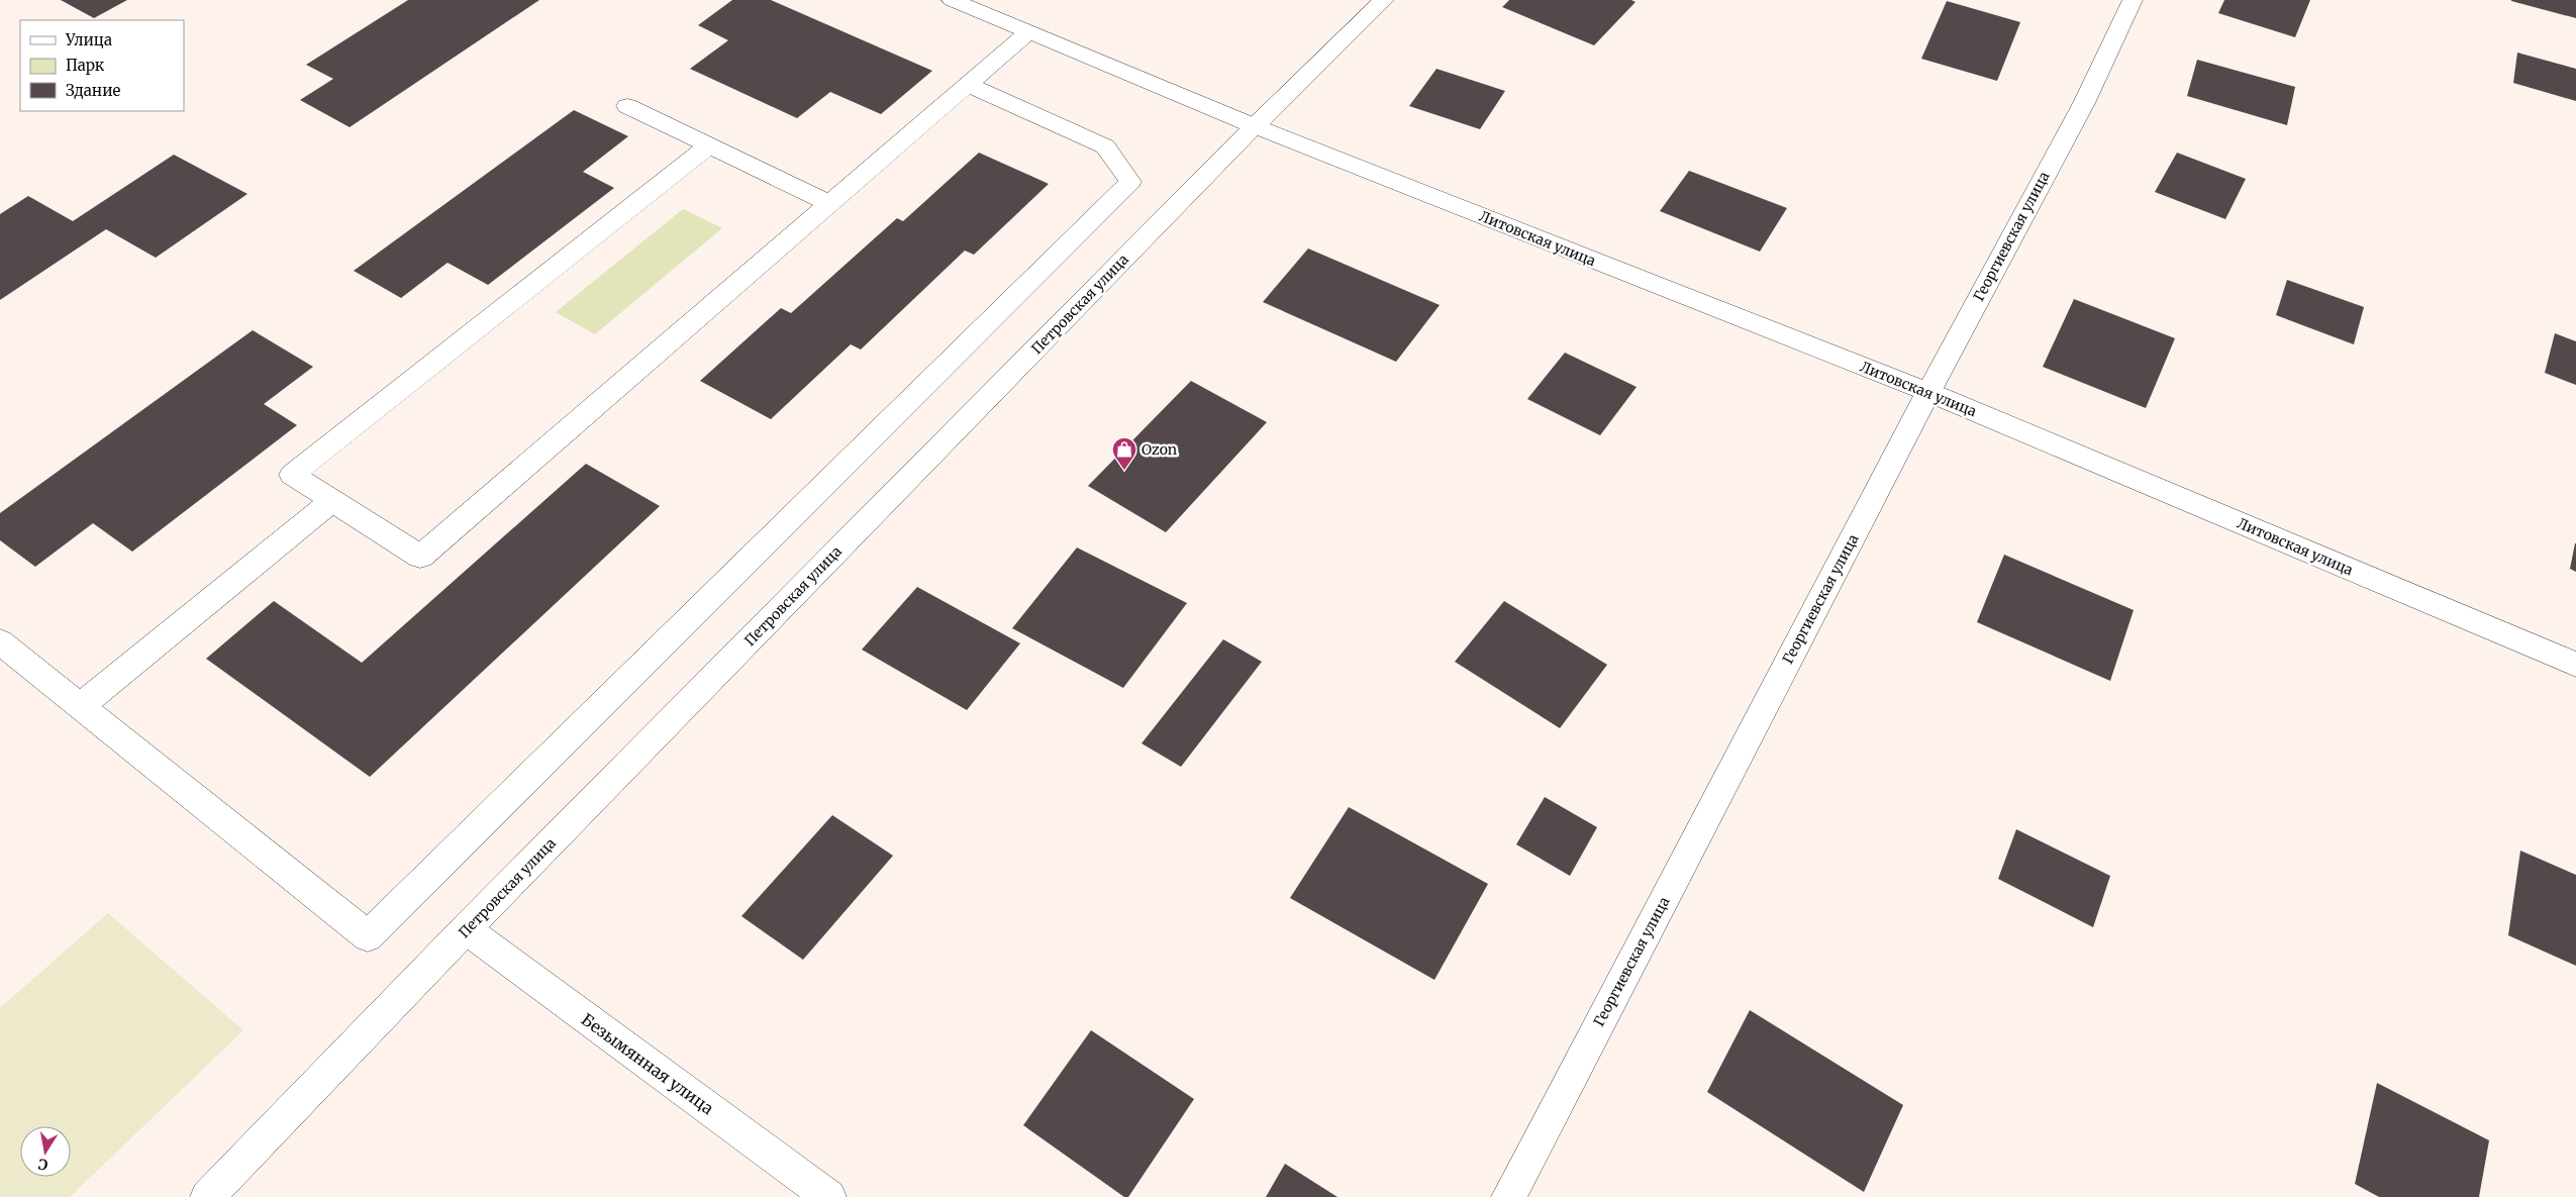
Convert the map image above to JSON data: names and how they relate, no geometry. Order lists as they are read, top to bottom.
{
  "streets": {
    "street": [
      "Георгиевская улица",
      "Литовская улица",
      "Петровская улица",
      "Безымянная улица"
    ]
  },
  "crossings": [
    ["Георгиевская улица", "Литовская улица"],
    ["Литовская улица", "Петровская улица"],
    ["Петровская улица", "Безымянная улица"]
  ],
  "places": {
    "shop": ["Ozon"]
  },
  "legend": ["Улица", "Парк", "Здание"],
  "north": "bottom"
}
